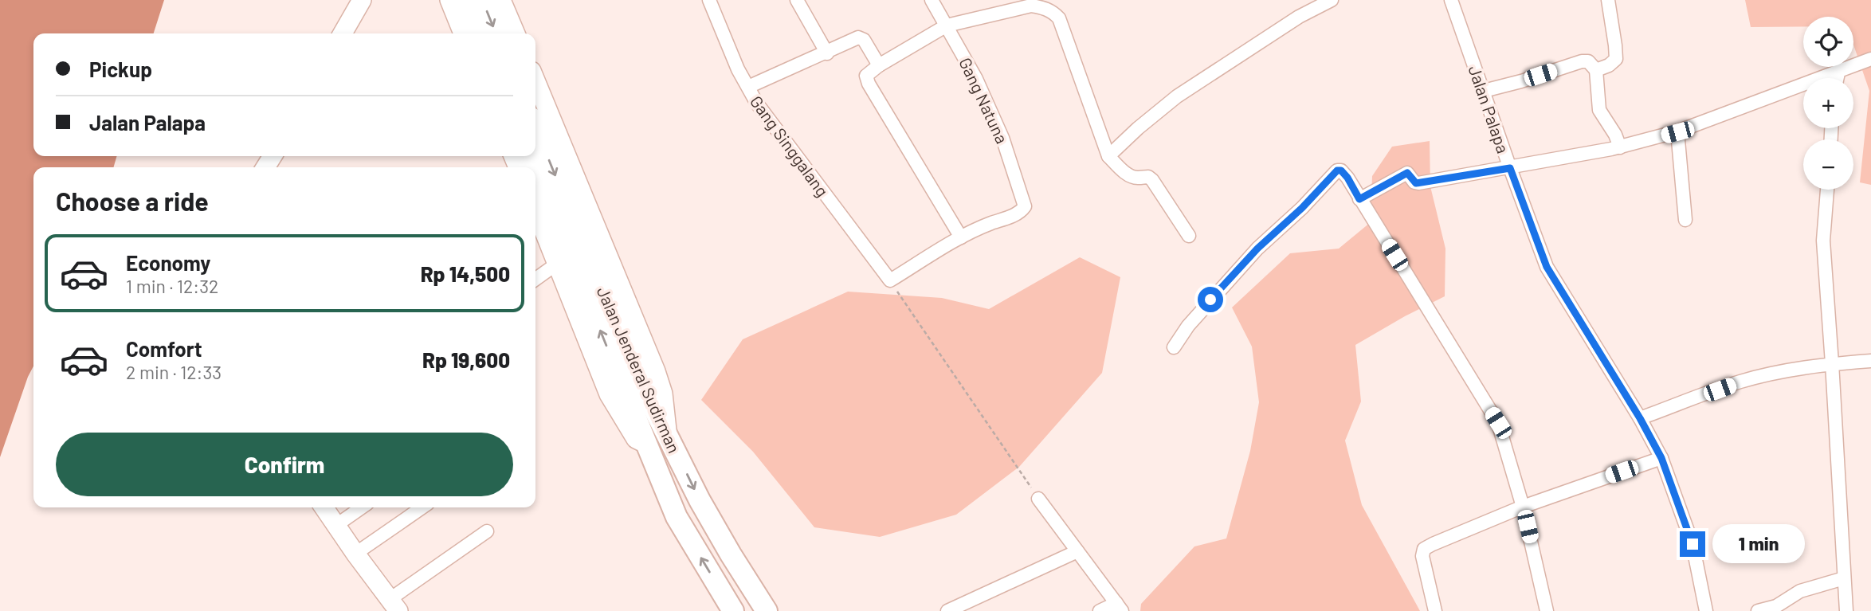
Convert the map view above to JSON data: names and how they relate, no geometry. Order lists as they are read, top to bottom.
{
  "streets": {
    "main road": ["Jalan Jenderal Sudirman"],
    "street": ["Gang Natuna", "Jalan Palapa", "Gang Singgalang"]
  },
  "page": {
    "map_buttons": ["+", "−"],
    "banner": ["Pickup", "Jalan Palapa"],
    "heading": "Choose a ride",
    "list": [
      {
        "name": "Economy",
        "note": "1 min · 12:32",
        "value": "Rp 14,500"
      },
      {
        "name": "Comfort",
        "note": "2 min · 12:33",
        "value": "Rp 19,600"
      }
    ],
    "buttons": "Confirm",
    "bubble": "1 min"
  }
}
